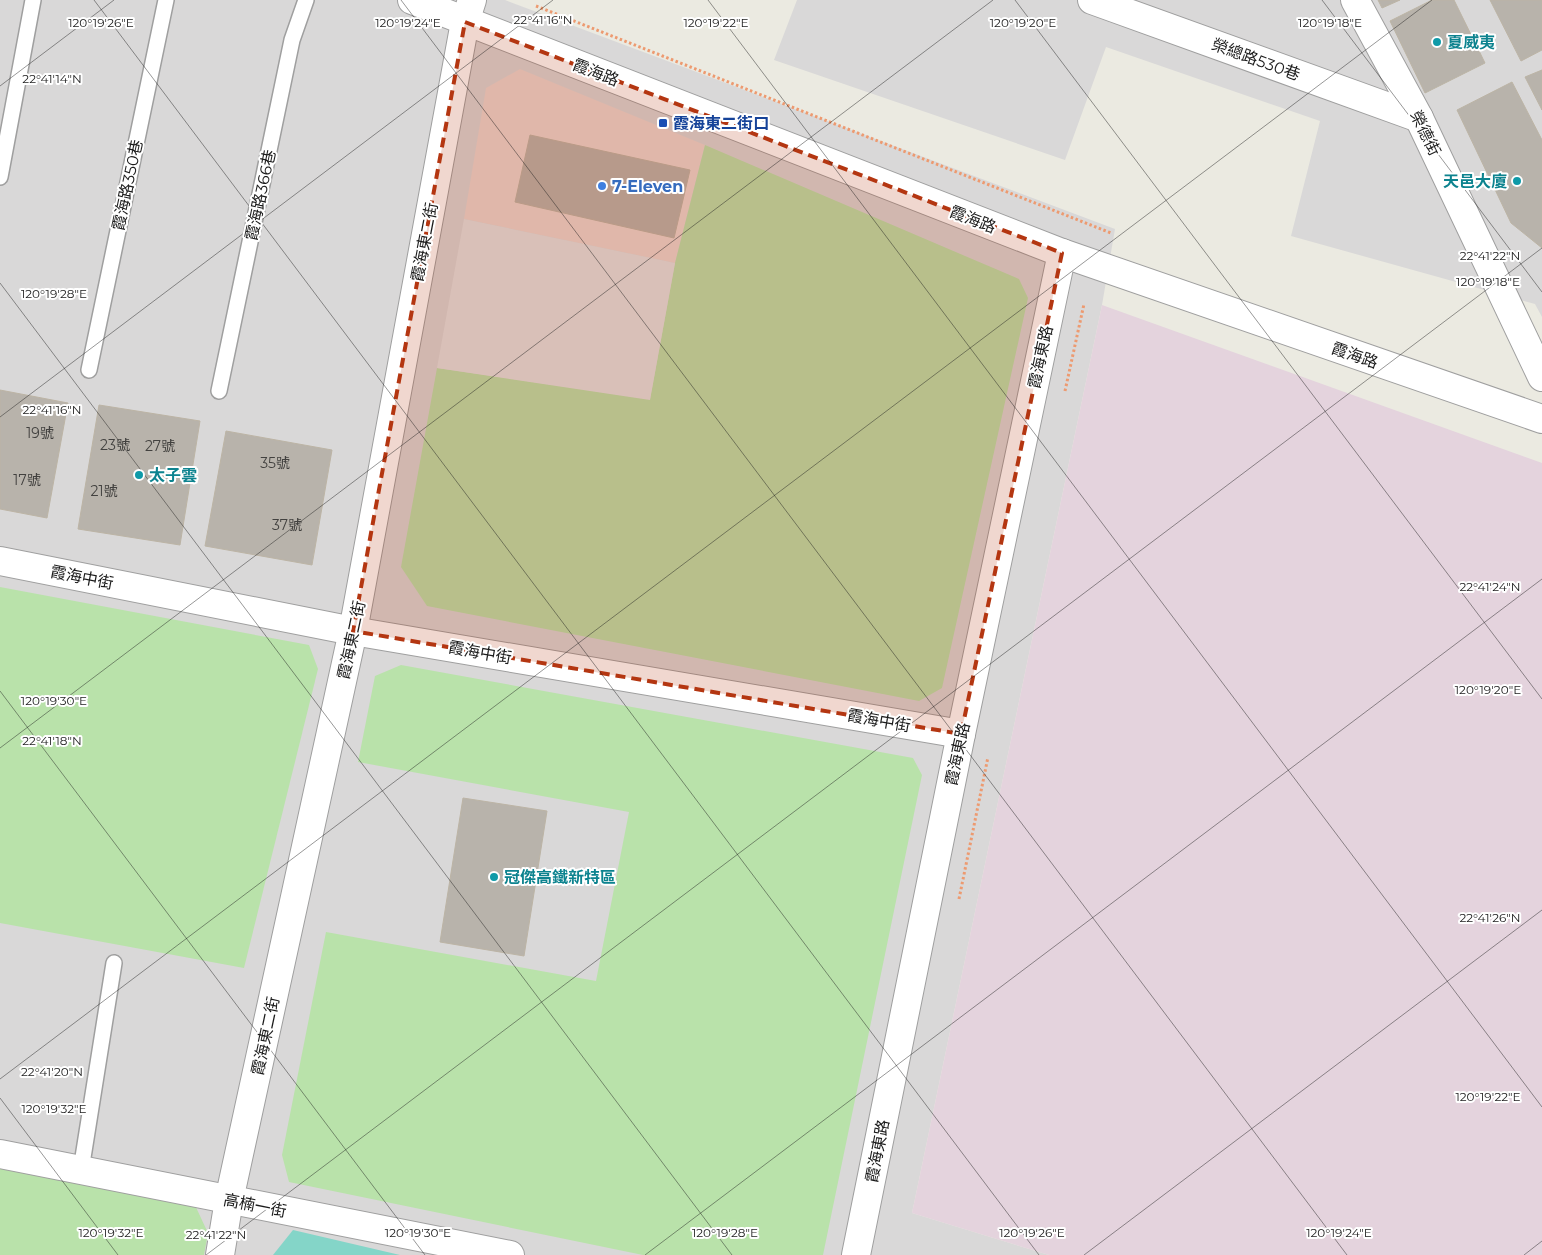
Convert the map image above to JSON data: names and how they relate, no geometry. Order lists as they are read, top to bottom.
{
  "streets": {
    "street": [
      "榮總路530巷",
      "霞海路",
      "榮德街",
      "霞海東二街",
      "霞海東路",
      "霞海中街",
      "高楠一街"
    ],
    "lane": ["霞海路350巷", "霞海路366巷"]
  },
  "crossings": [
    ["榮總路530巷", "榮德街"],
    ["霞海路", "霞海東二街"],
    ["霞海路", "霞海東路"],
    ["霞海東二街", "霞海中街"],
    ["霞海東二街", "高楠一街"],
    ["霞海東路", "霞海中街"]
  ],
  "places": {
    "other": [
      "夏威夷",
      "天邑大廈",
      "7-Eleven",
      "太子雲",
      "冠傑高鐵新特區"
    ],
    "transit": ["霞海東二街口"]
  },
  "house_numbers": [
    "19號",
    "23號",
    "27號",
    "35號",
    "17號",
    "21號",
    "37號"
  ],
  "coordinates": [
    "22°41'16\"N",
    "120°19'26\"E",
    "120°19'24\"E",
    "120°19'22\"E",
    "120°19'20\"E",
    "120°19'18\"E",
    "22°41'14\"N",
    "22°41'22\"N",
    "120°19'28\"E",
    "22°41'24\"N",
    "120°19'30\"E",
    "22°41'18\"N",
    "22°41'26\"N",
    "22°41'20\"N",
    "120°19'32\"E"
  ]
}
